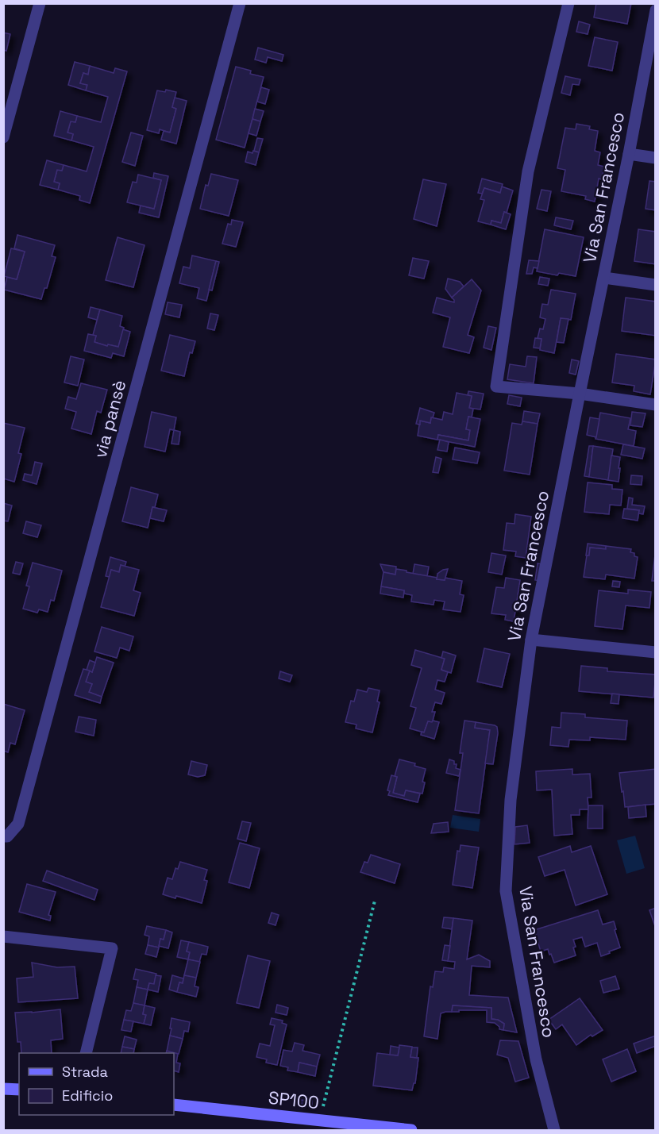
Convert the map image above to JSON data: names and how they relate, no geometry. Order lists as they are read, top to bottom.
{
  "streets": {
    "main road": ["SP100"],
    "street": ["Via San Francesco", "via pansè"]
  },
  "legend": ["Strada", "Edificio"]
}
